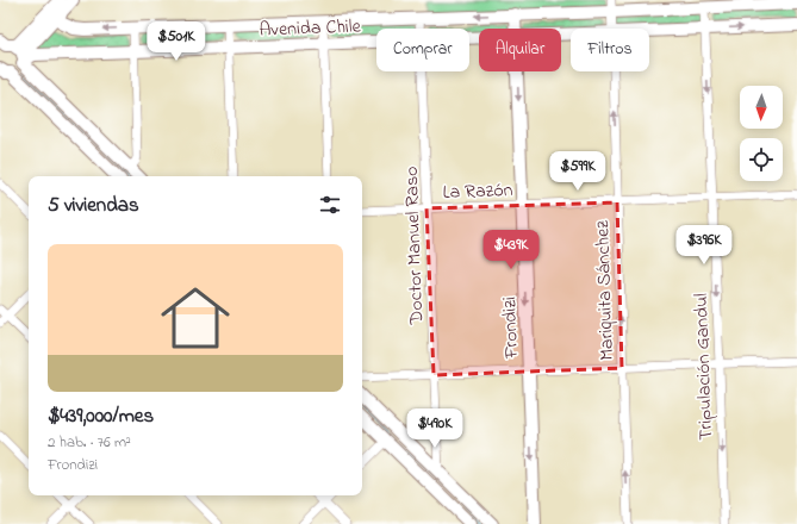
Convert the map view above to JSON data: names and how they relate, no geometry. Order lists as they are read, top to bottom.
{
  "streets": {
    "main road": ["Avenida Chile", "Frondizi"],
    "street": [
      "La Razón",
      "Doctor Manuel Raso",
      "Mariquita Sánchez",
      "Tripulación Gandul"
    ]
  },
  "crossings": [
    ["Avenida Chile", "Doctor Manuel Raso"],
    ["Avenida Chile", "Mariquita Sánchez"],
    ["Avenida Chile", "Frondizi"],
    ["Avenida Chile", "Tripulación Gandul"],
    ["La Razón", "Doctor Manuel Raso"],
    ["La Razón", "Mariquita Sánchez"],
    ["La Razón", "Frondizi"],
    ["La Razón", "Tripulación Gandul"]
  ],
  "one_way": ["Mariquita Sánchez", "Frondizi", "Tripulación Gandul"],
  "north": "bottom",
  "page": {
    "price": [
      "$501K",
      "$599K",
      "$396K",
      "$439K",
      "$490K"
    ],
    "chip": ["Comprar", "Alquilar", "Filtros"],
    "heading": "5 viviendas",
    "list": [
      {
        "name": "$439,000/mes",
        "note": "2 hab. · 76 m² · Frondizi"
      }
    ]
  }
}
